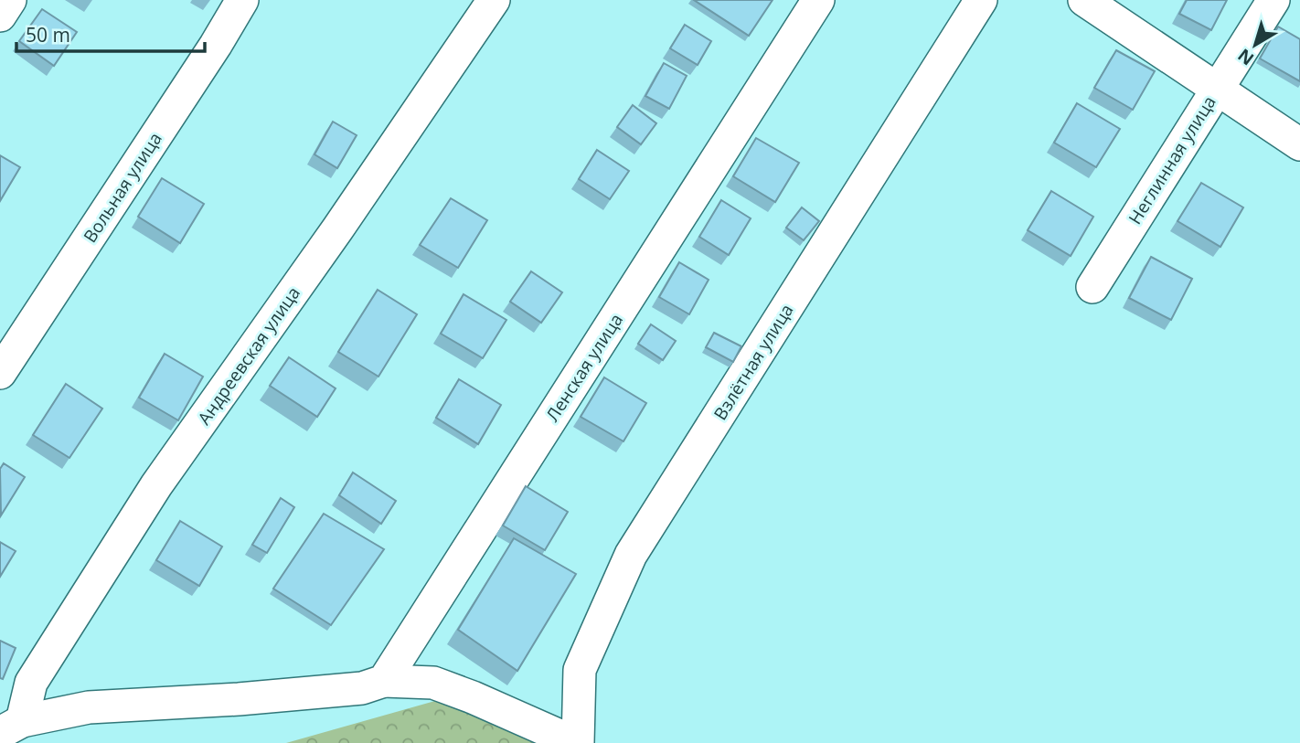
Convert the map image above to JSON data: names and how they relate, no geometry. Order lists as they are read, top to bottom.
{
  "streets": {
    "lane": [
      "Неглинная улица",
      "Вольная улица",
      "Андреевская улица",
      "Взлётная улица",
      "Ленская улица"
    ]
  },
  "scale_bar": "50 m",
  "north": "bottom left"
}
